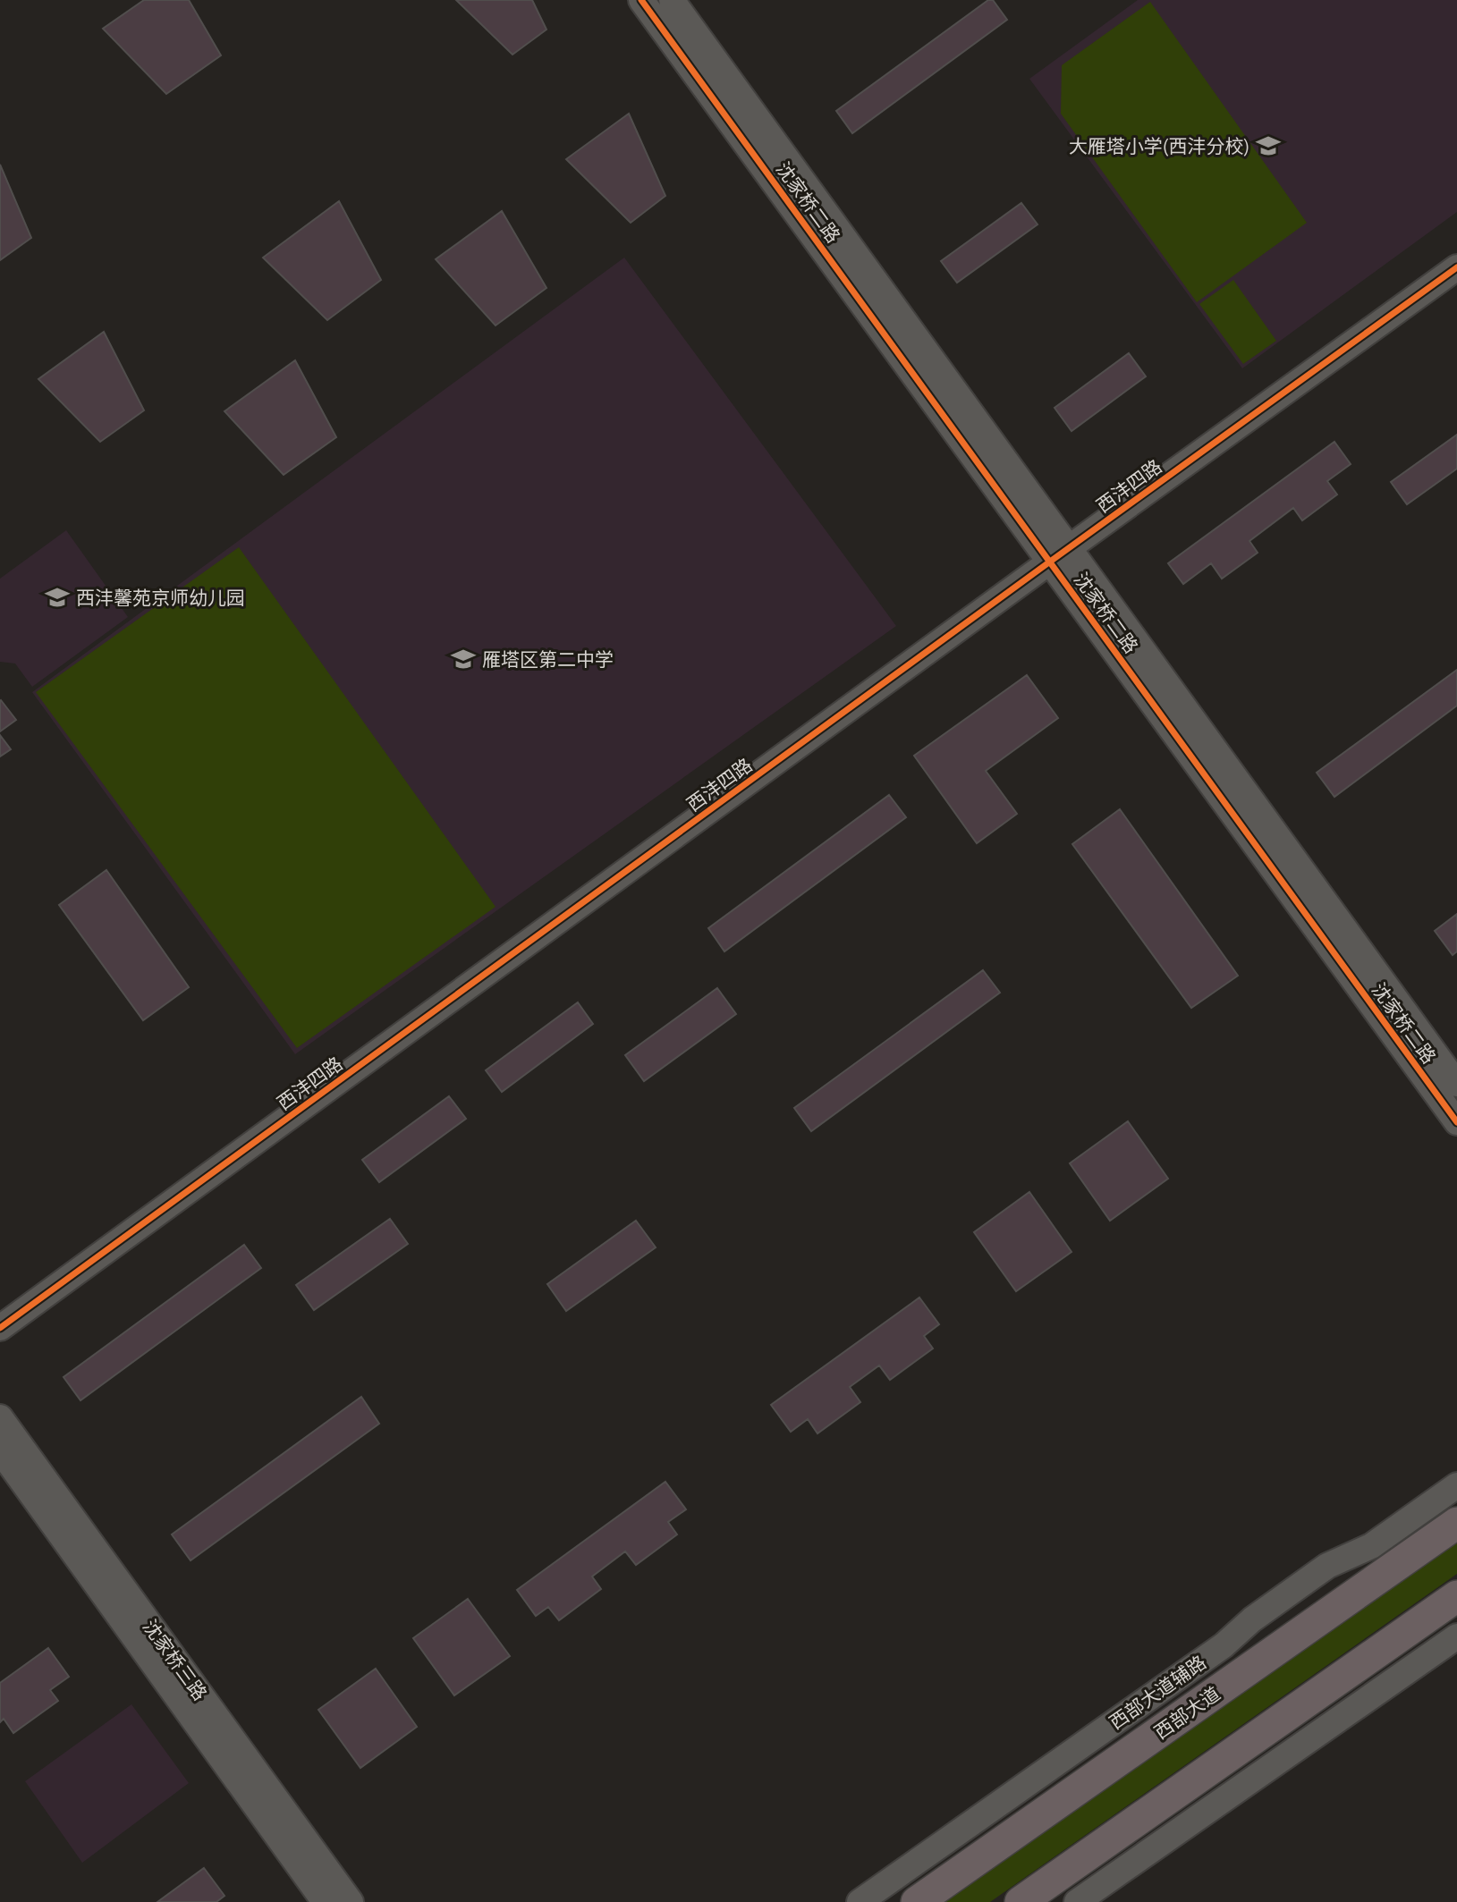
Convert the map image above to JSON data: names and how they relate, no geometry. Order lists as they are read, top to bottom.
{
  "streets": {
    "main road": ["西部大道"],
    "street": [
      "沈家桥二路",
      "西沣四路",
      "沈家桥三路",
      "西部大道辅路"
    ]
  },
  "crossings": [
    ["沈家桥二路", "西沣四路"]
  ],
  "places": {
    "school or university": ["大雁塔小学(西沣分校)", "西沣馨苑京师幼儿园", "雁塔区第二中学"]
  }
}
